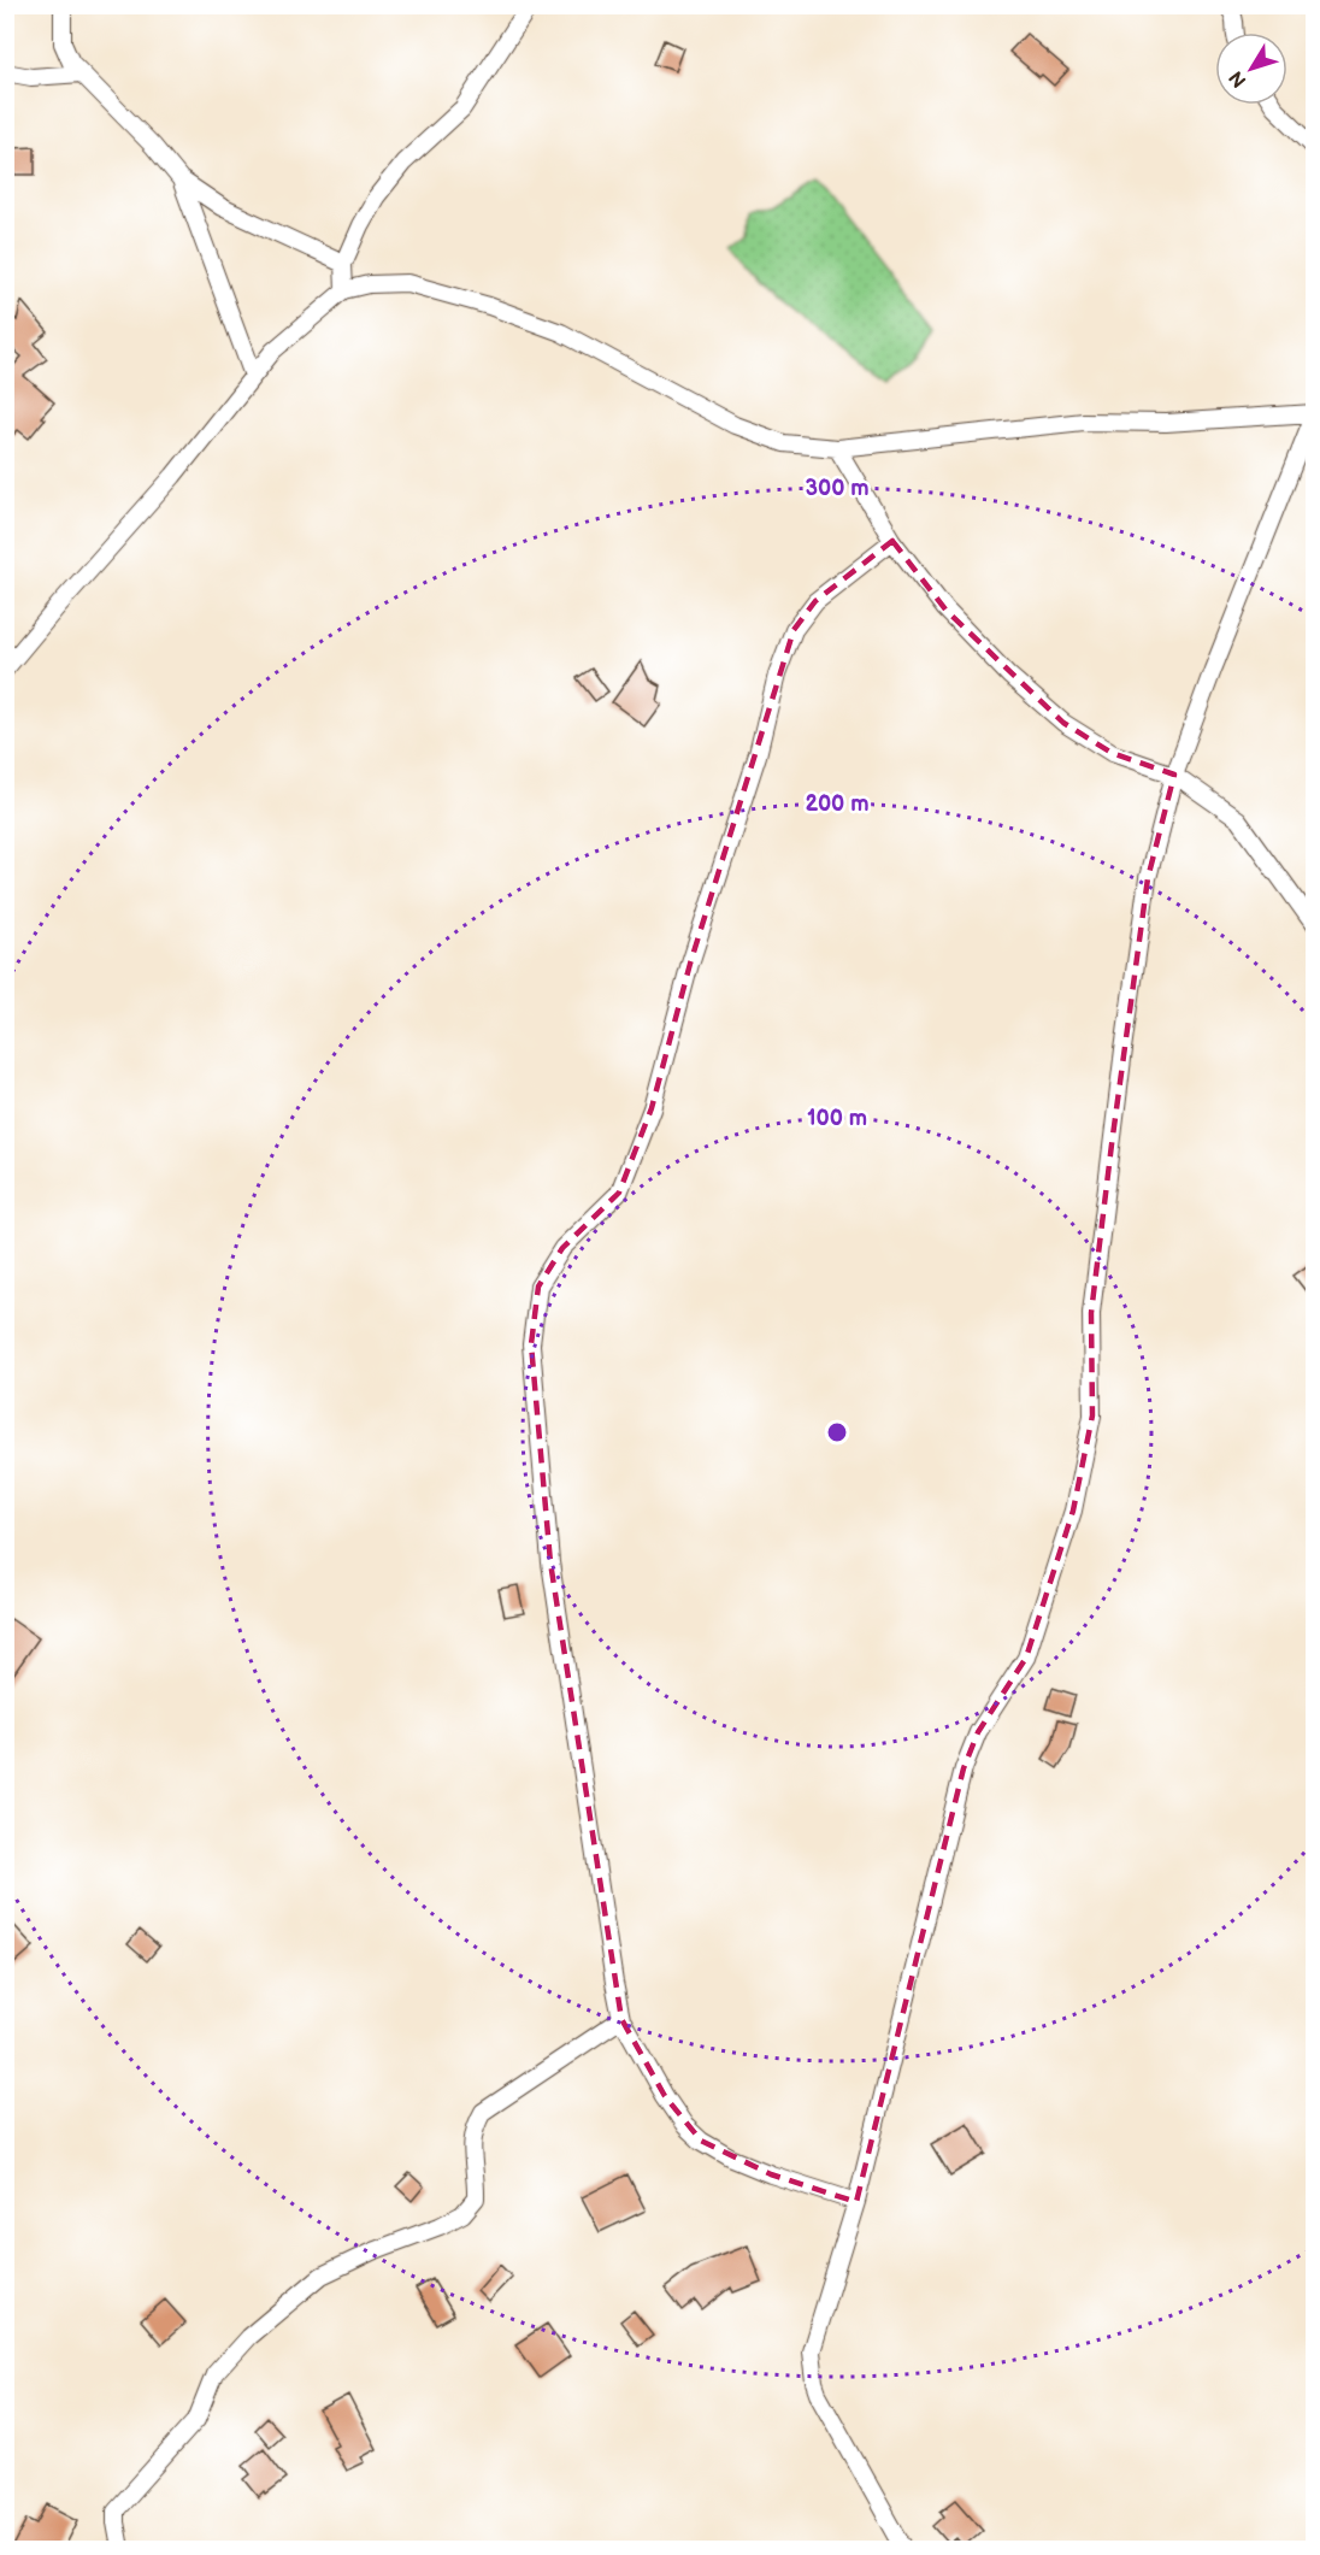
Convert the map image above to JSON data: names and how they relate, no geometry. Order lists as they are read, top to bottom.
{
  "north": "bottom left",
  "rings": ["300 m", "200 m", "100 m"]
}
